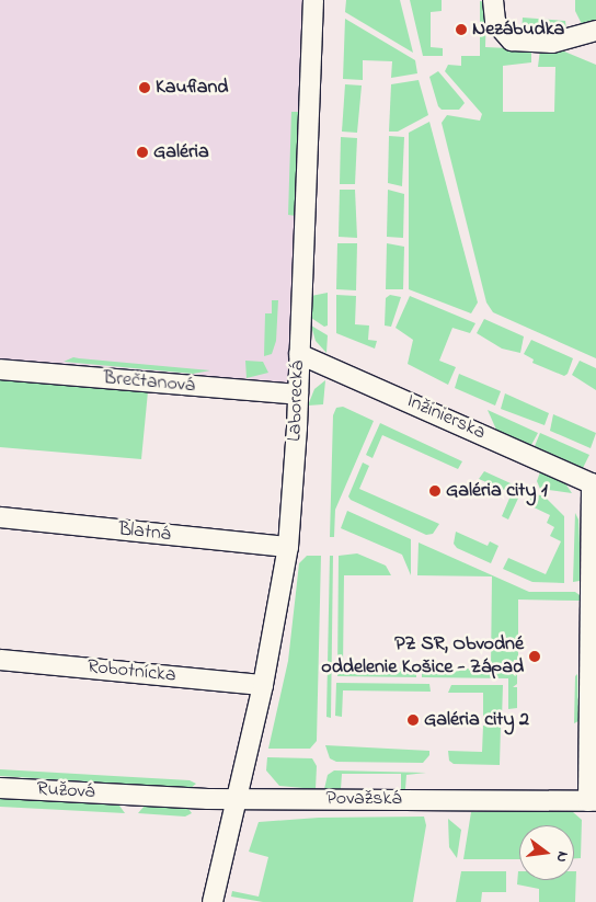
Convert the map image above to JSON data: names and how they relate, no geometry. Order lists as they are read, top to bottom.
{
  "streets": {
    "street": [
      "Brečtanová",
      "Laborecká",
      "Inžinierska",
      "Blatná",
      "Robotnícka",
      "Ružová",
      "Považská"
    ]
  },
  "crossings": [
    ["Brečtanová", "Laborecká"],
    ["Laborecká", "Inžinierska"],
    ["Laborecká", "Blatná"],
    ["Laborecká", "Robotnícka"],
    ["Laborecká", "Považská"],
    ["Inžinierska", "Považská"],
    ["Ružová", "Považská"]
  ],
  "places": [
    "Nezábudka",
    "Kaufland",
    "Galéria",
    "Galéria city 1",
    "PZ SR, Obvodné oddelenie Košice - Západ",
    "Galéria city 2"
  ],
  "north": "right"
}
